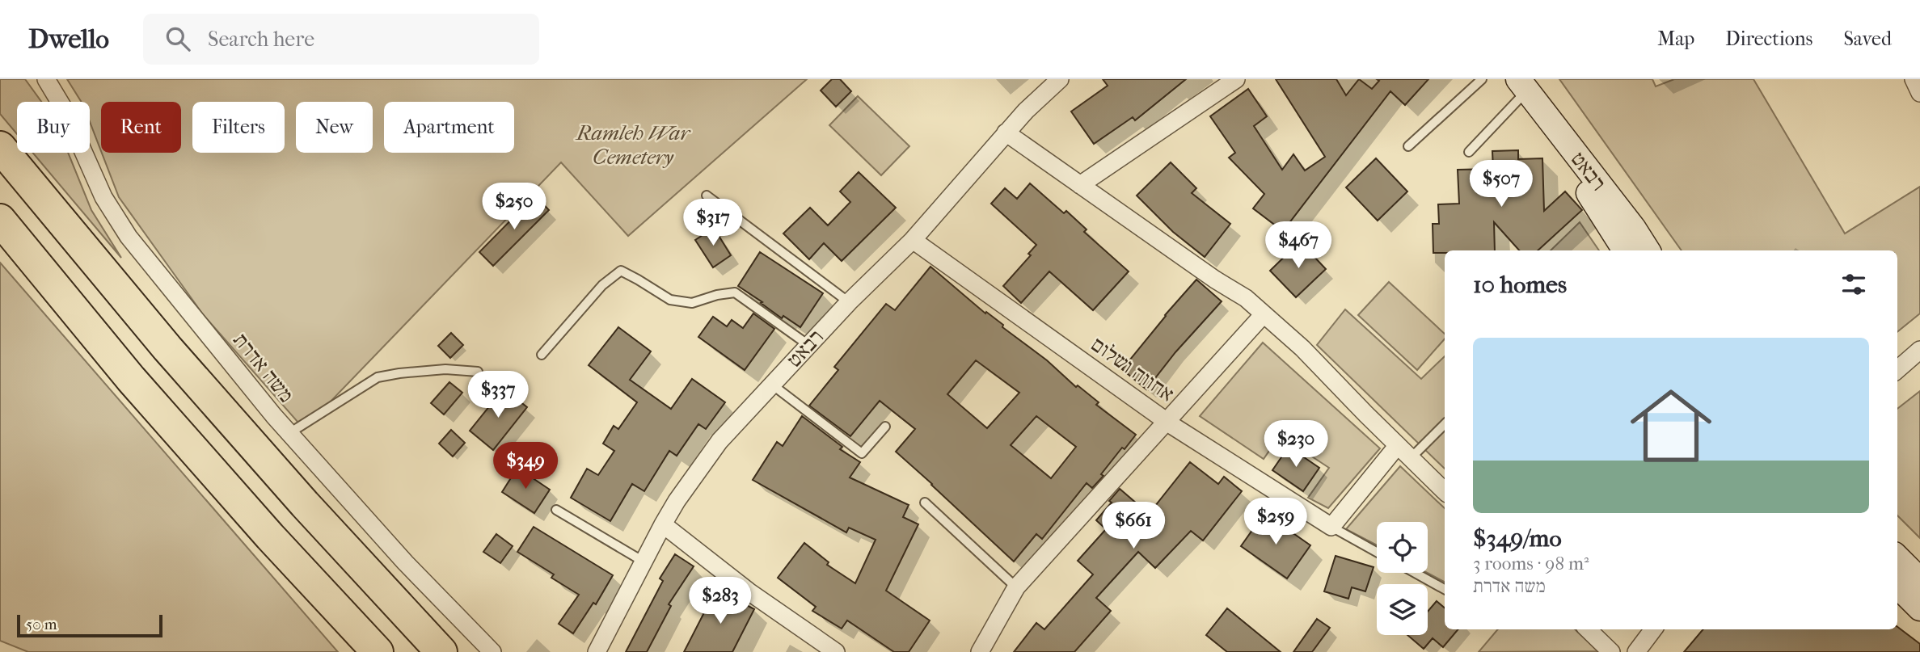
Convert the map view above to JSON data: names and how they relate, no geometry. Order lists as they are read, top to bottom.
{
  "streets": {
    "street": ["רבאט", "משה אדרת", "אחווה ושלום"]
  },
  "crossings": [
    ["רבאט", "אחווה ושלום"]
  ],
  "parks": ["Ramleh War Cemetery"],
  "scale_bar": "50 m",
  "page": {
    "header": "Dwello",
    "search": "Search here",
    "nav": ["Map", "Directions", "Saved"],
    "chip": [
      "Buy",
      "Rent",
      "Filters",
      "New",
      "Apartment"
    ],
    "price": [
      "$507",
      "$250",
      "$317",
      "$467",
      "$337",
      "$230",
      "$349",
      "$259",
      "$661",
      "$283"
    ],
    "heading": "10 homes",
    "list": [
      {
        "name": "$349/mo",
        "note": "3 rooms · 98 m² · משה אדרת"
      }
    ],
    "scale": "50 m"
  }
}
